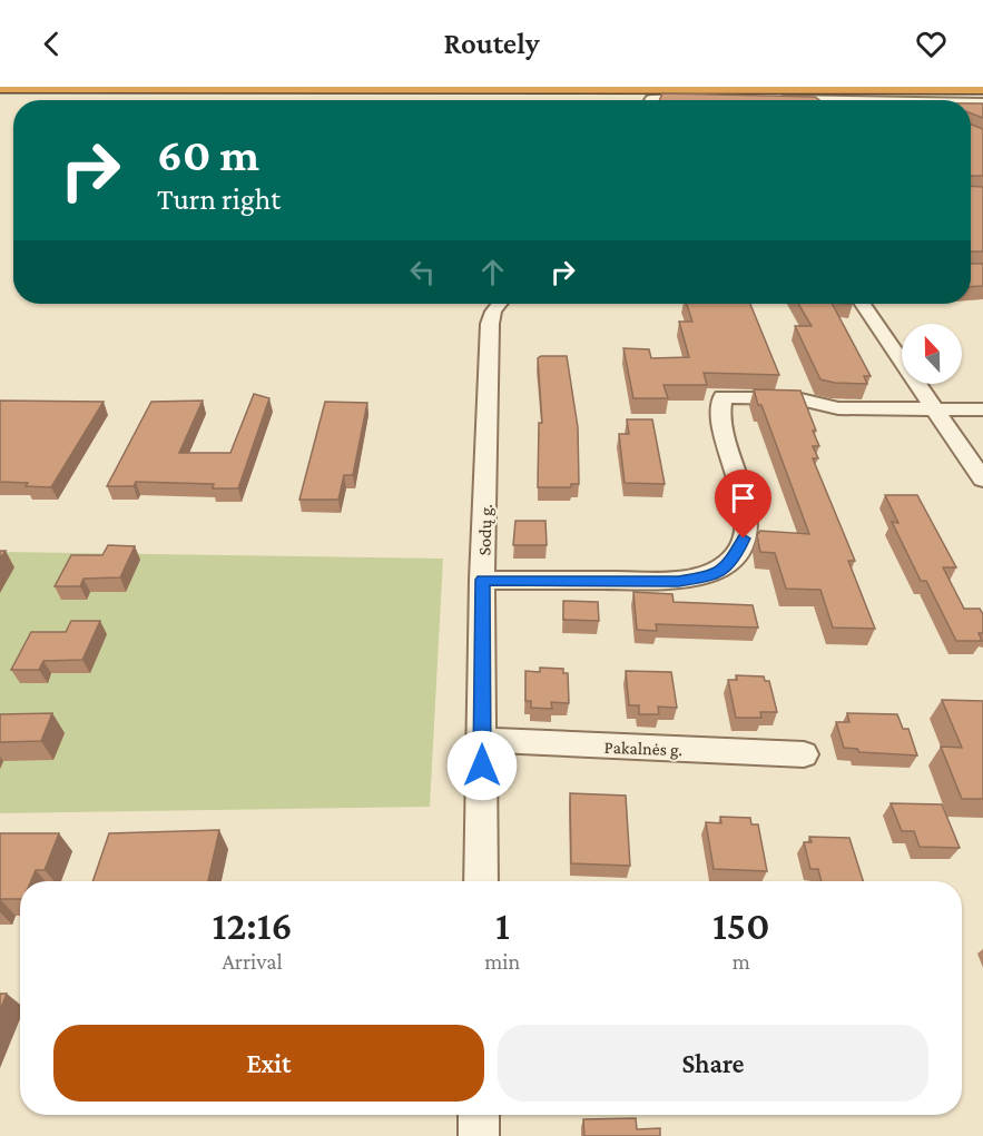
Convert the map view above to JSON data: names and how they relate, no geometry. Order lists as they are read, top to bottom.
{
  "streets": {
    "street": ["Sodų g.", "Pakalnės g."]
  },
  "crossings": [
    ["Sodų g.", "Pakalnės g."]
  ],
  "north": "top",
  "page": {
    "header": "Routely",
    "turn": ["60 m", "Turn right"],
    "eta": [
      "12:16",
      "Arrival",
      "1",
      "min",
      "150",
      "m"
    ],
    "buttons": ["Exit", "Share"]
  }
}
